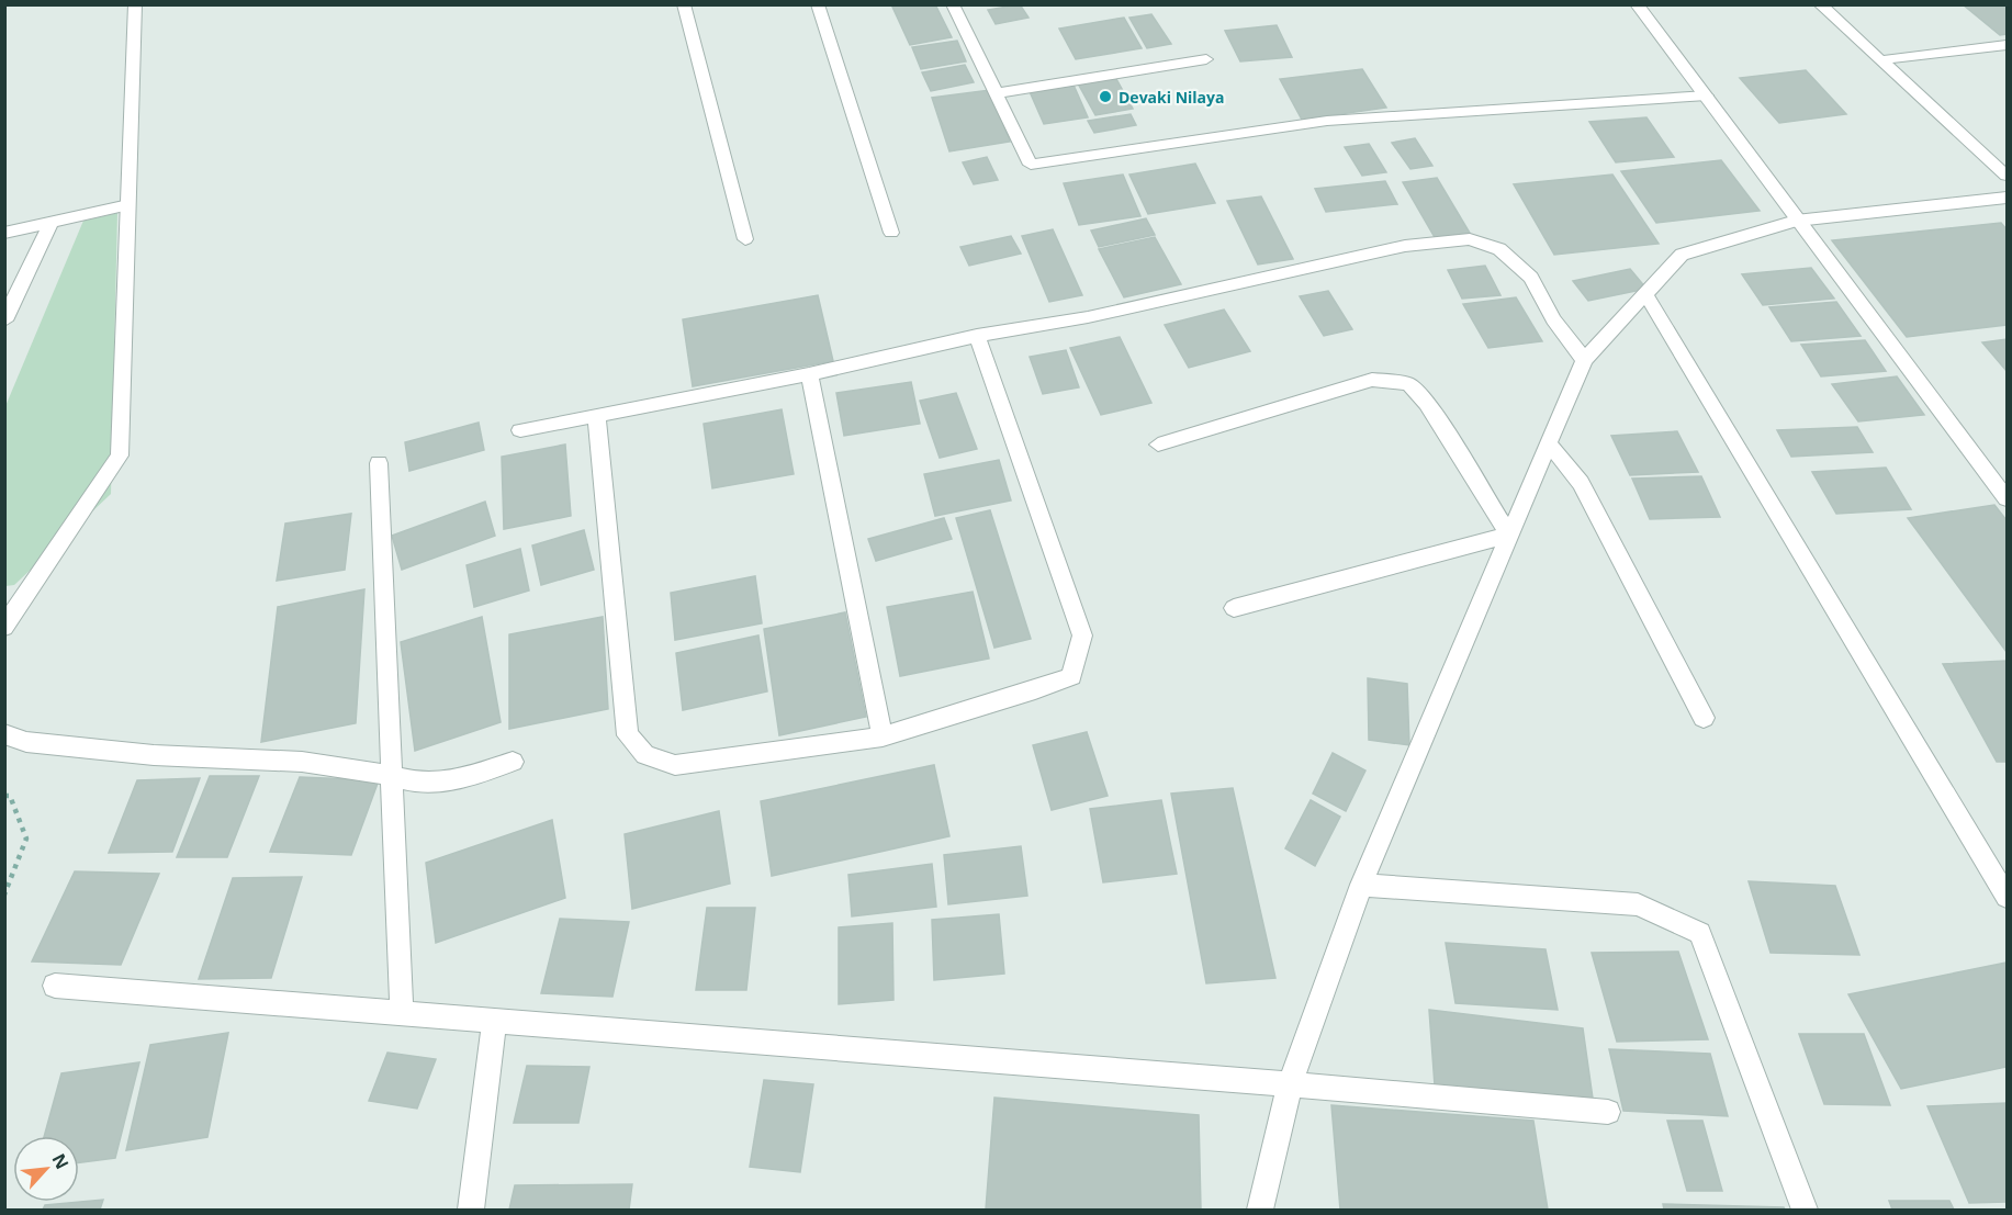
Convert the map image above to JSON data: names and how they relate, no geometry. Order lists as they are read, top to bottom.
{
  "places": ["Devaki Nilaya"],
  "north": "top right"
}
